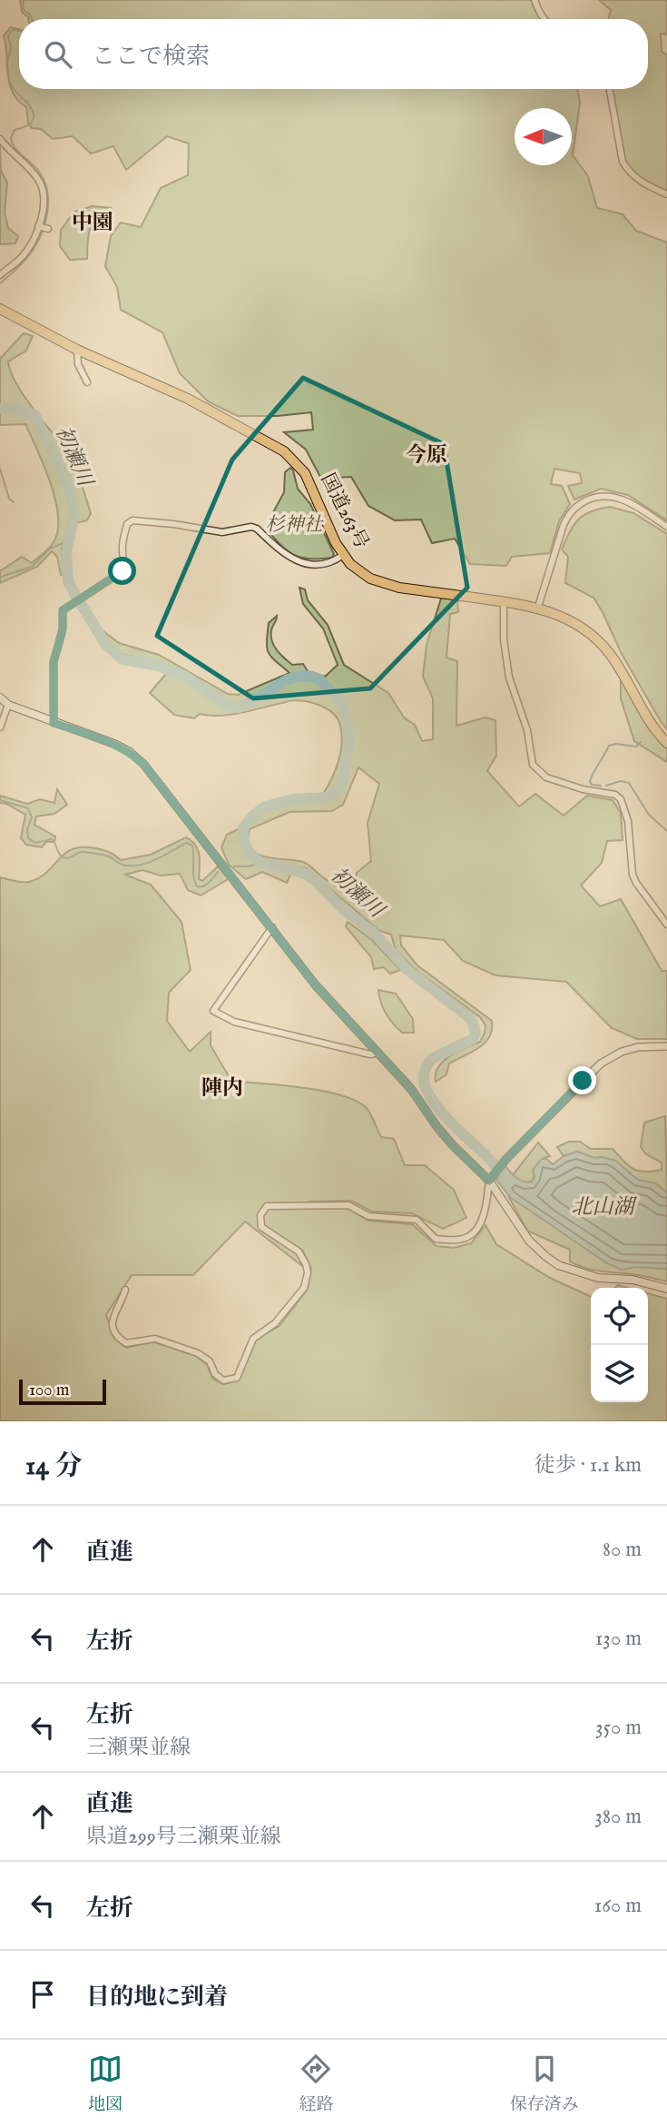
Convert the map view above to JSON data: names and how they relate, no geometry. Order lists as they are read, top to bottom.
{
  "streets": {
    "highway": ["国道263号"]
  },
  "districts": ["中園", "今原", "陣内"],
  "water": ["初瀬川", "北山湖"],
  "parks": ["杉神社"],
  "scale_bar": "100 m",
  "north": "left",
  "page": {
    "search": "ここで検索",
    "scale": "100 m",
    "heading": ["14 分", "徒歩 · 1.1 km"],
    "list": [
      ["直進", "80 m"],
      ["左折", "130 m"],
      ["左折", "三瀬栗並線", "350 m"],
      ["直進", "県道299号三瀬栗並線", "380 m"],
      ["左折", "160 m"],
      "目的地に到着"
    ],
    "nav": ["地図", "経路", "保存済み"]
  }
}
